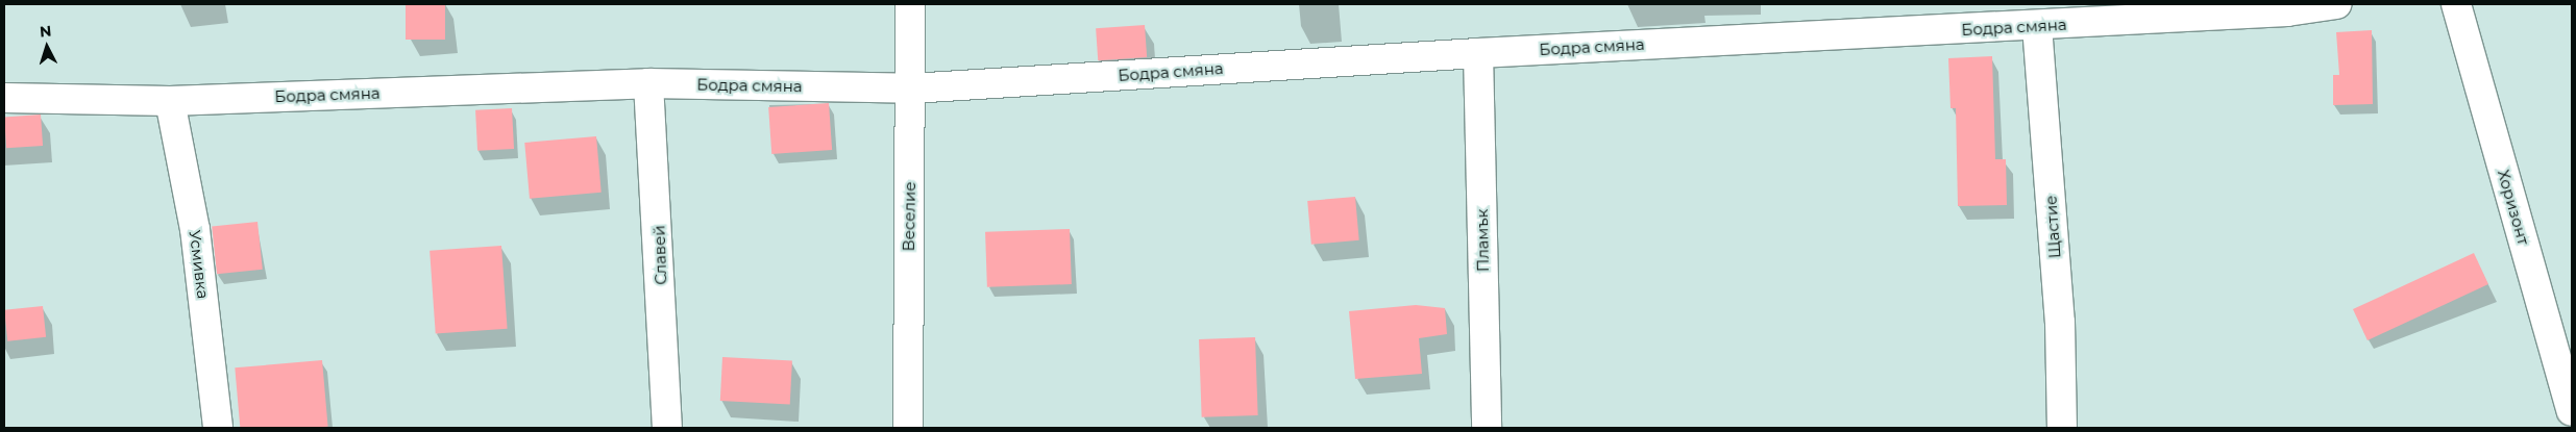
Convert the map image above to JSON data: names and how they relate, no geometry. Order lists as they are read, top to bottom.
{
  "streets": {
    "street": [
      "Бодра смяна",
      "Хоризонт",
      "Веселие",
      "Щастие",
      "Пламък",
      "Славей",
      "Усмивка"
    ]
  },
  "crossings": [
    ["Бодра смяна", "Веселие"],
    ["Бодра смяна", "Щастие"],
    ["Бодра смяна", "Пламък"],
    ["Бодра смяна", "Славей"],
    ["Бодра смяна", "Усмивка"]
  ],
  "north": "top"
}
